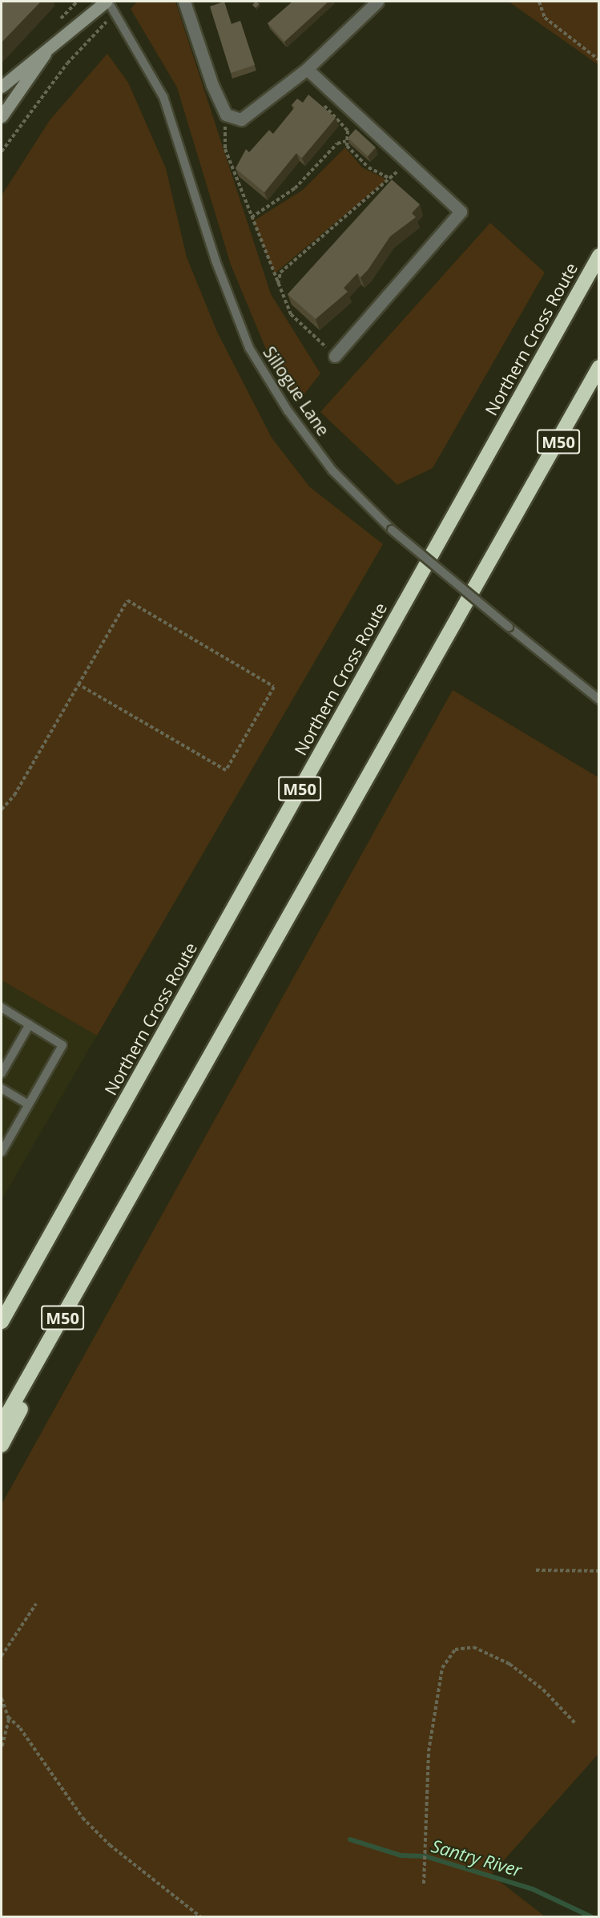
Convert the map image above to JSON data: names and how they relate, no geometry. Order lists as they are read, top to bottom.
{
  "streets": {
    "highway": ["Northern Cross Route", "M50"],
    "lane": ["Sillogue Lane"]
  },
  "water": ["Santry River"]
}
